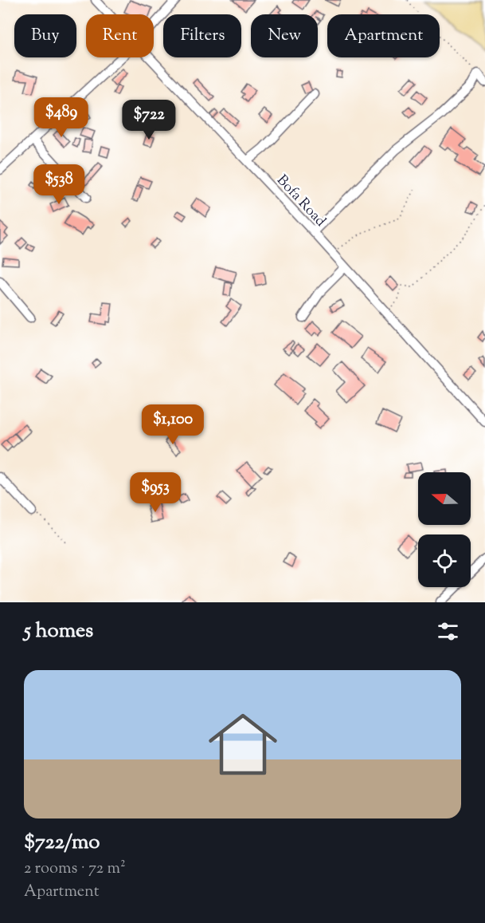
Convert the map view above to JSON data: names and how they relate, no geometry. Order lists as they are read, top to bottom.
{
  "streets": {
    "street": ["Bofa Road"]
  },
  "north": "left",
  "page": {
    "chip": [
      "Buy",
      "Rent",
      "Filters",
      "New",
      "Apartment"
    ],
    "price": [
      "$489",
      "$722",
      "$538",
      "$1,100",
      "$953"
    ],
    "heading": "5 homes",
    "list": [
      {
        "name": "$722/mo",
        "note": "2 rooms · 72 m² · Apartment"
      }
    ]
  }
}
